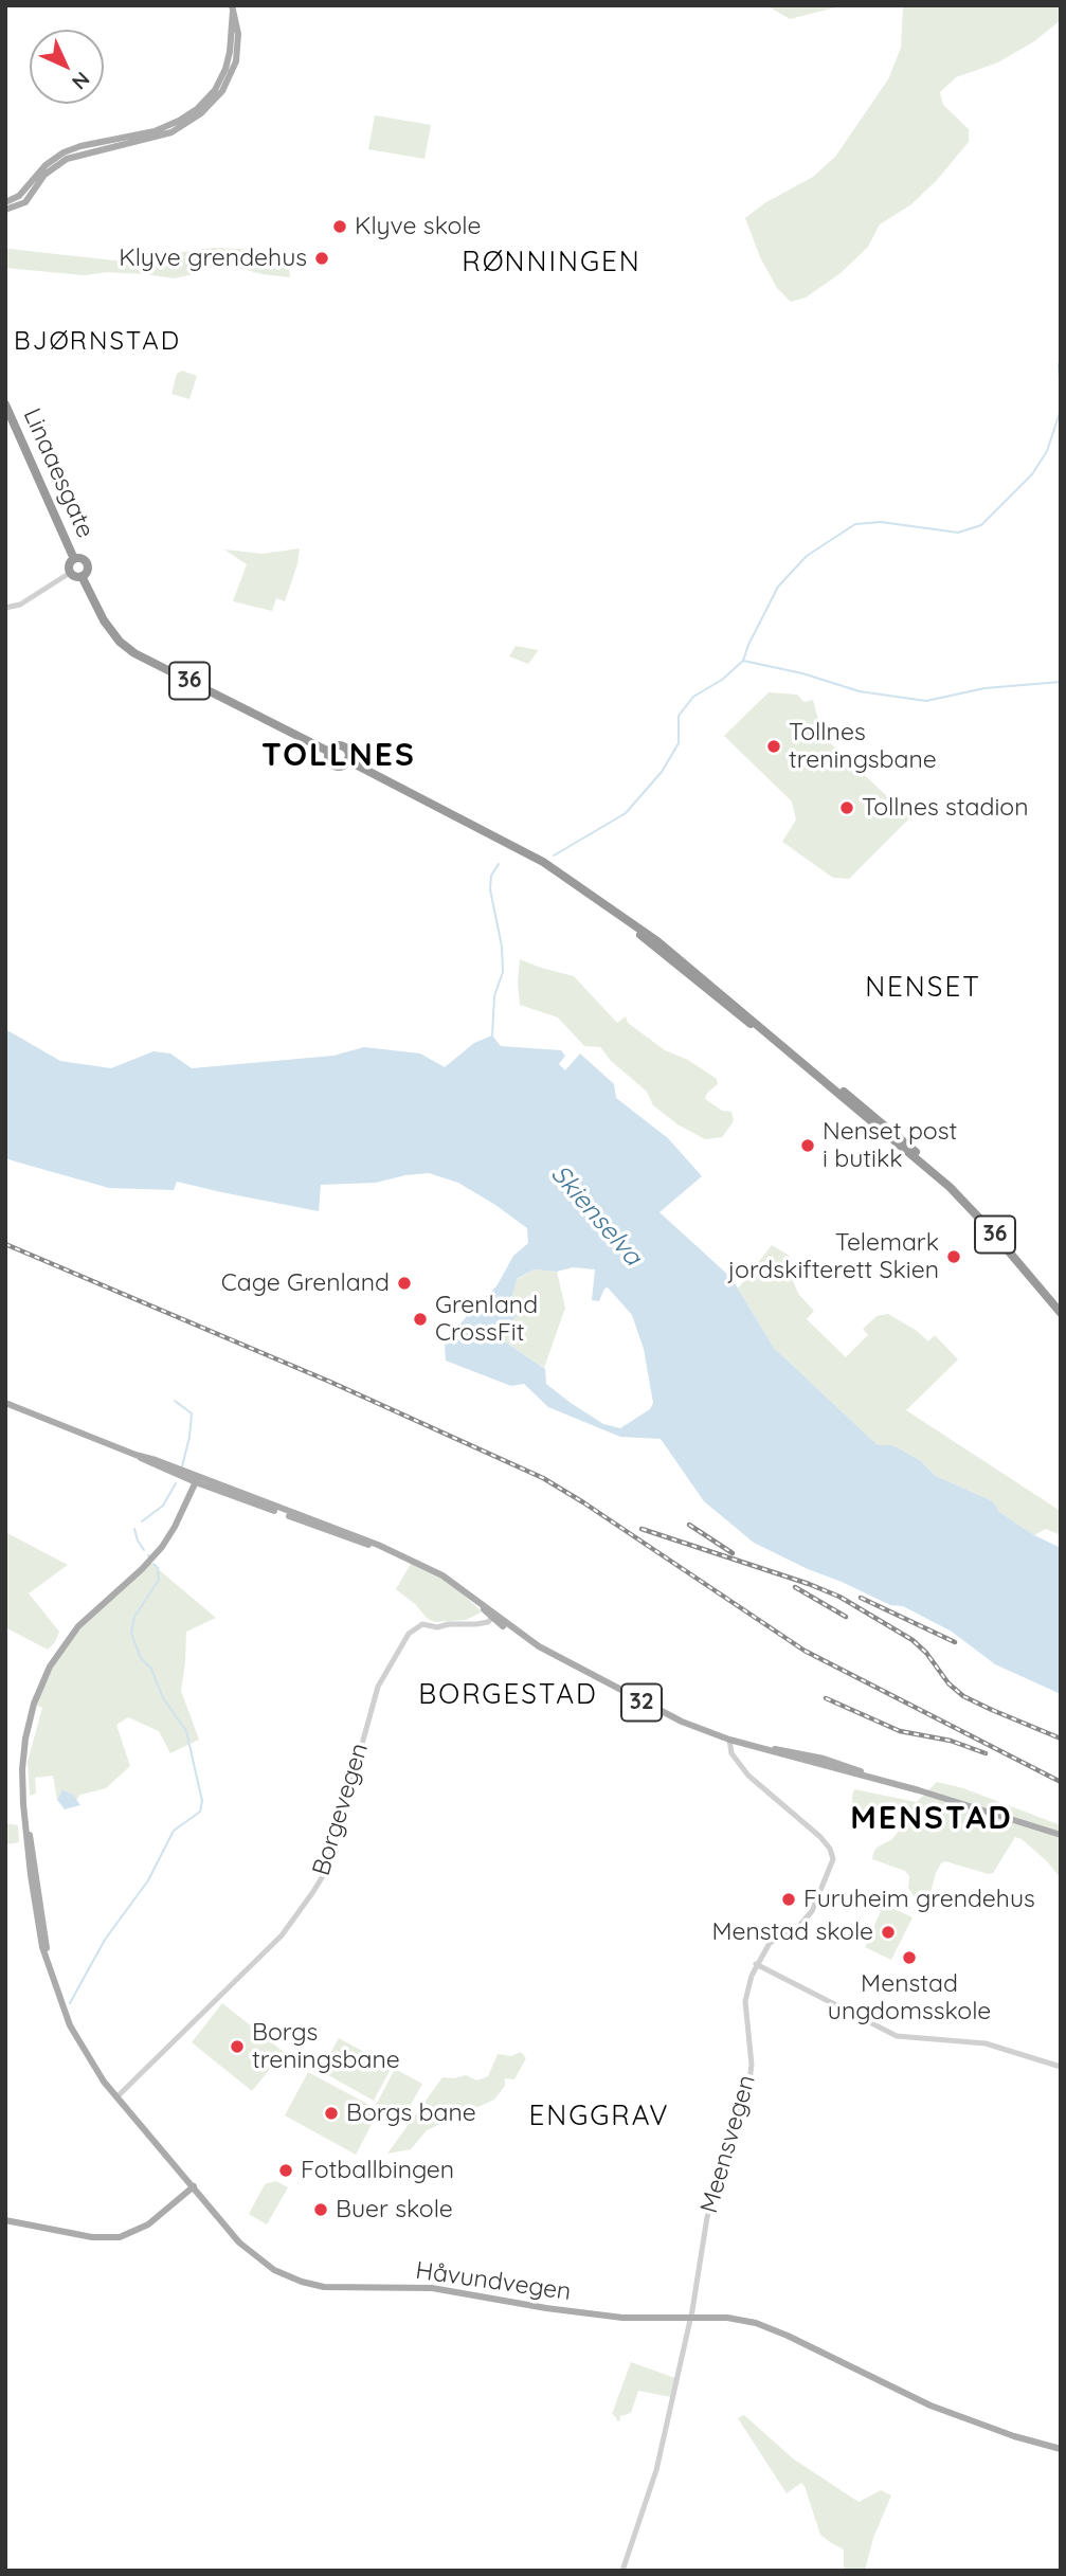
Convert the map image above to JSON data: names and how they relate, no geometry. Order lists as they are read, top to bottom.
{
  "streets": {
    "highway": ["Linaaesgate", "36"],
    "main road": ["32", "Håvundvegen"],
    "street": ["Borgevegen", "Meensvegen"]
  },
  "crossings": [
    ["Linaaesgate", "36"],
    ["32", "Borgevegen"],
    ["32", "Meensvegen"],
    ["32", "Håvundvegen"],
    ["Borgevegen", "Håvundvegen"],
    ["Meensvegen", "Håvundvegen"]
  ],
  "districts": [
    "RØNNINGEN",
    "BJØRNSTAD",
    "TOLLNES",
    "NENSET",
    "BORGESTAD",
    "MENSTAD",
    "ENGGRAV"
  ],
  "water": ["Skienselva"],
  "places": [
    "Klyve skole",
    "Klyve grendehus",
    "Tollnes treningsbane",
    "Tollnes stadion",
    "Nenset post i butikk",
    "Telemark jordskifterett Skien",
    "Cage Grenland",
    "Grenland CrossFit",
    "Furuheim grendehus",
    "Menstad skole",
    "Menstad ungdomsskole",
    "Borgs treningsbane",
    "Borgs bane",
    "Fotballbingen",
    "Buer skole"
  ],
  "north": "bottom right"
}
